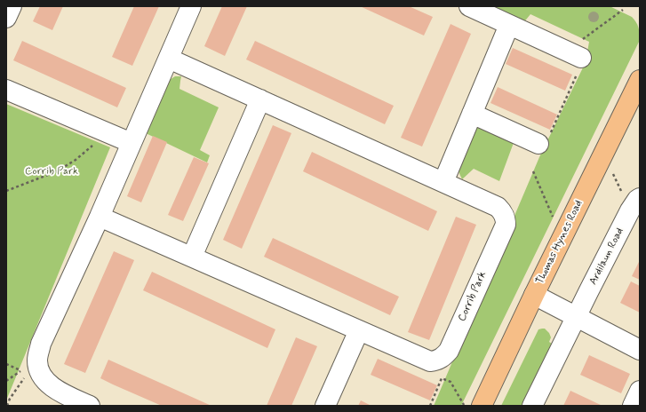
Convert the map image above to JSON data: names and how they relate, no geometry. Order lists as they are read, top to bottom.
{
  "streets": {
    "main road": ["Thomas Hynes Road"],
    "street": ["Ardilaun Road", "Corrib Park"]
  },
  "parks": ["Corrib Park"]
}
